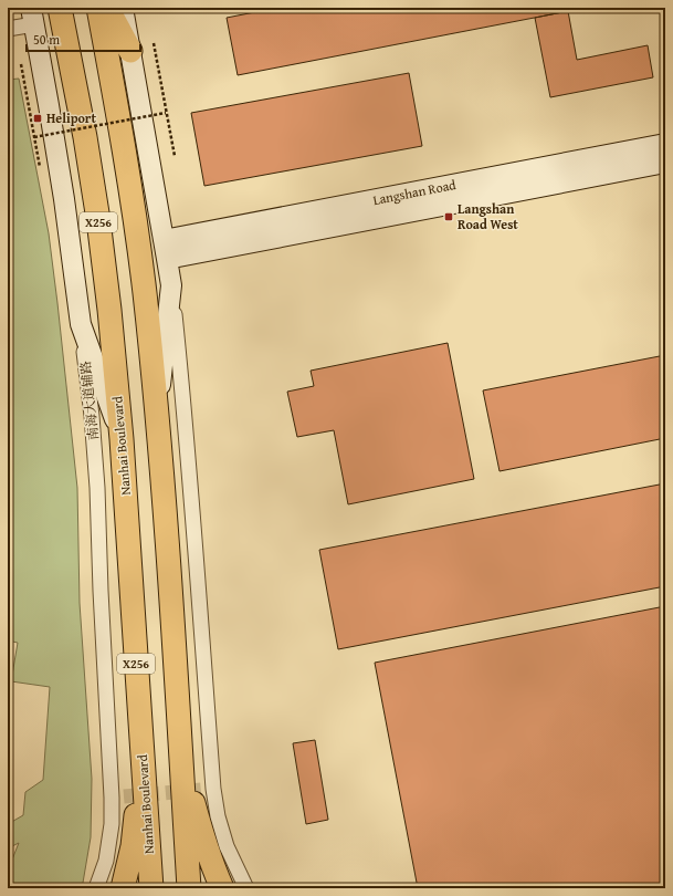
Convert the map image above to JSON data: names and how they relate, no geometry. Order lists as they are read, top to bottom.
{
  "streets": {
    "main road": [
      "Langshan Road",
      "X256",
      "南海大道辅路",
      "Nanhai Boulevard"
    ]
  },
  "places": {
    "transit": ["Heliport", "Langshan Road West"]
  },
  "scale_bar": "50 m"
}
